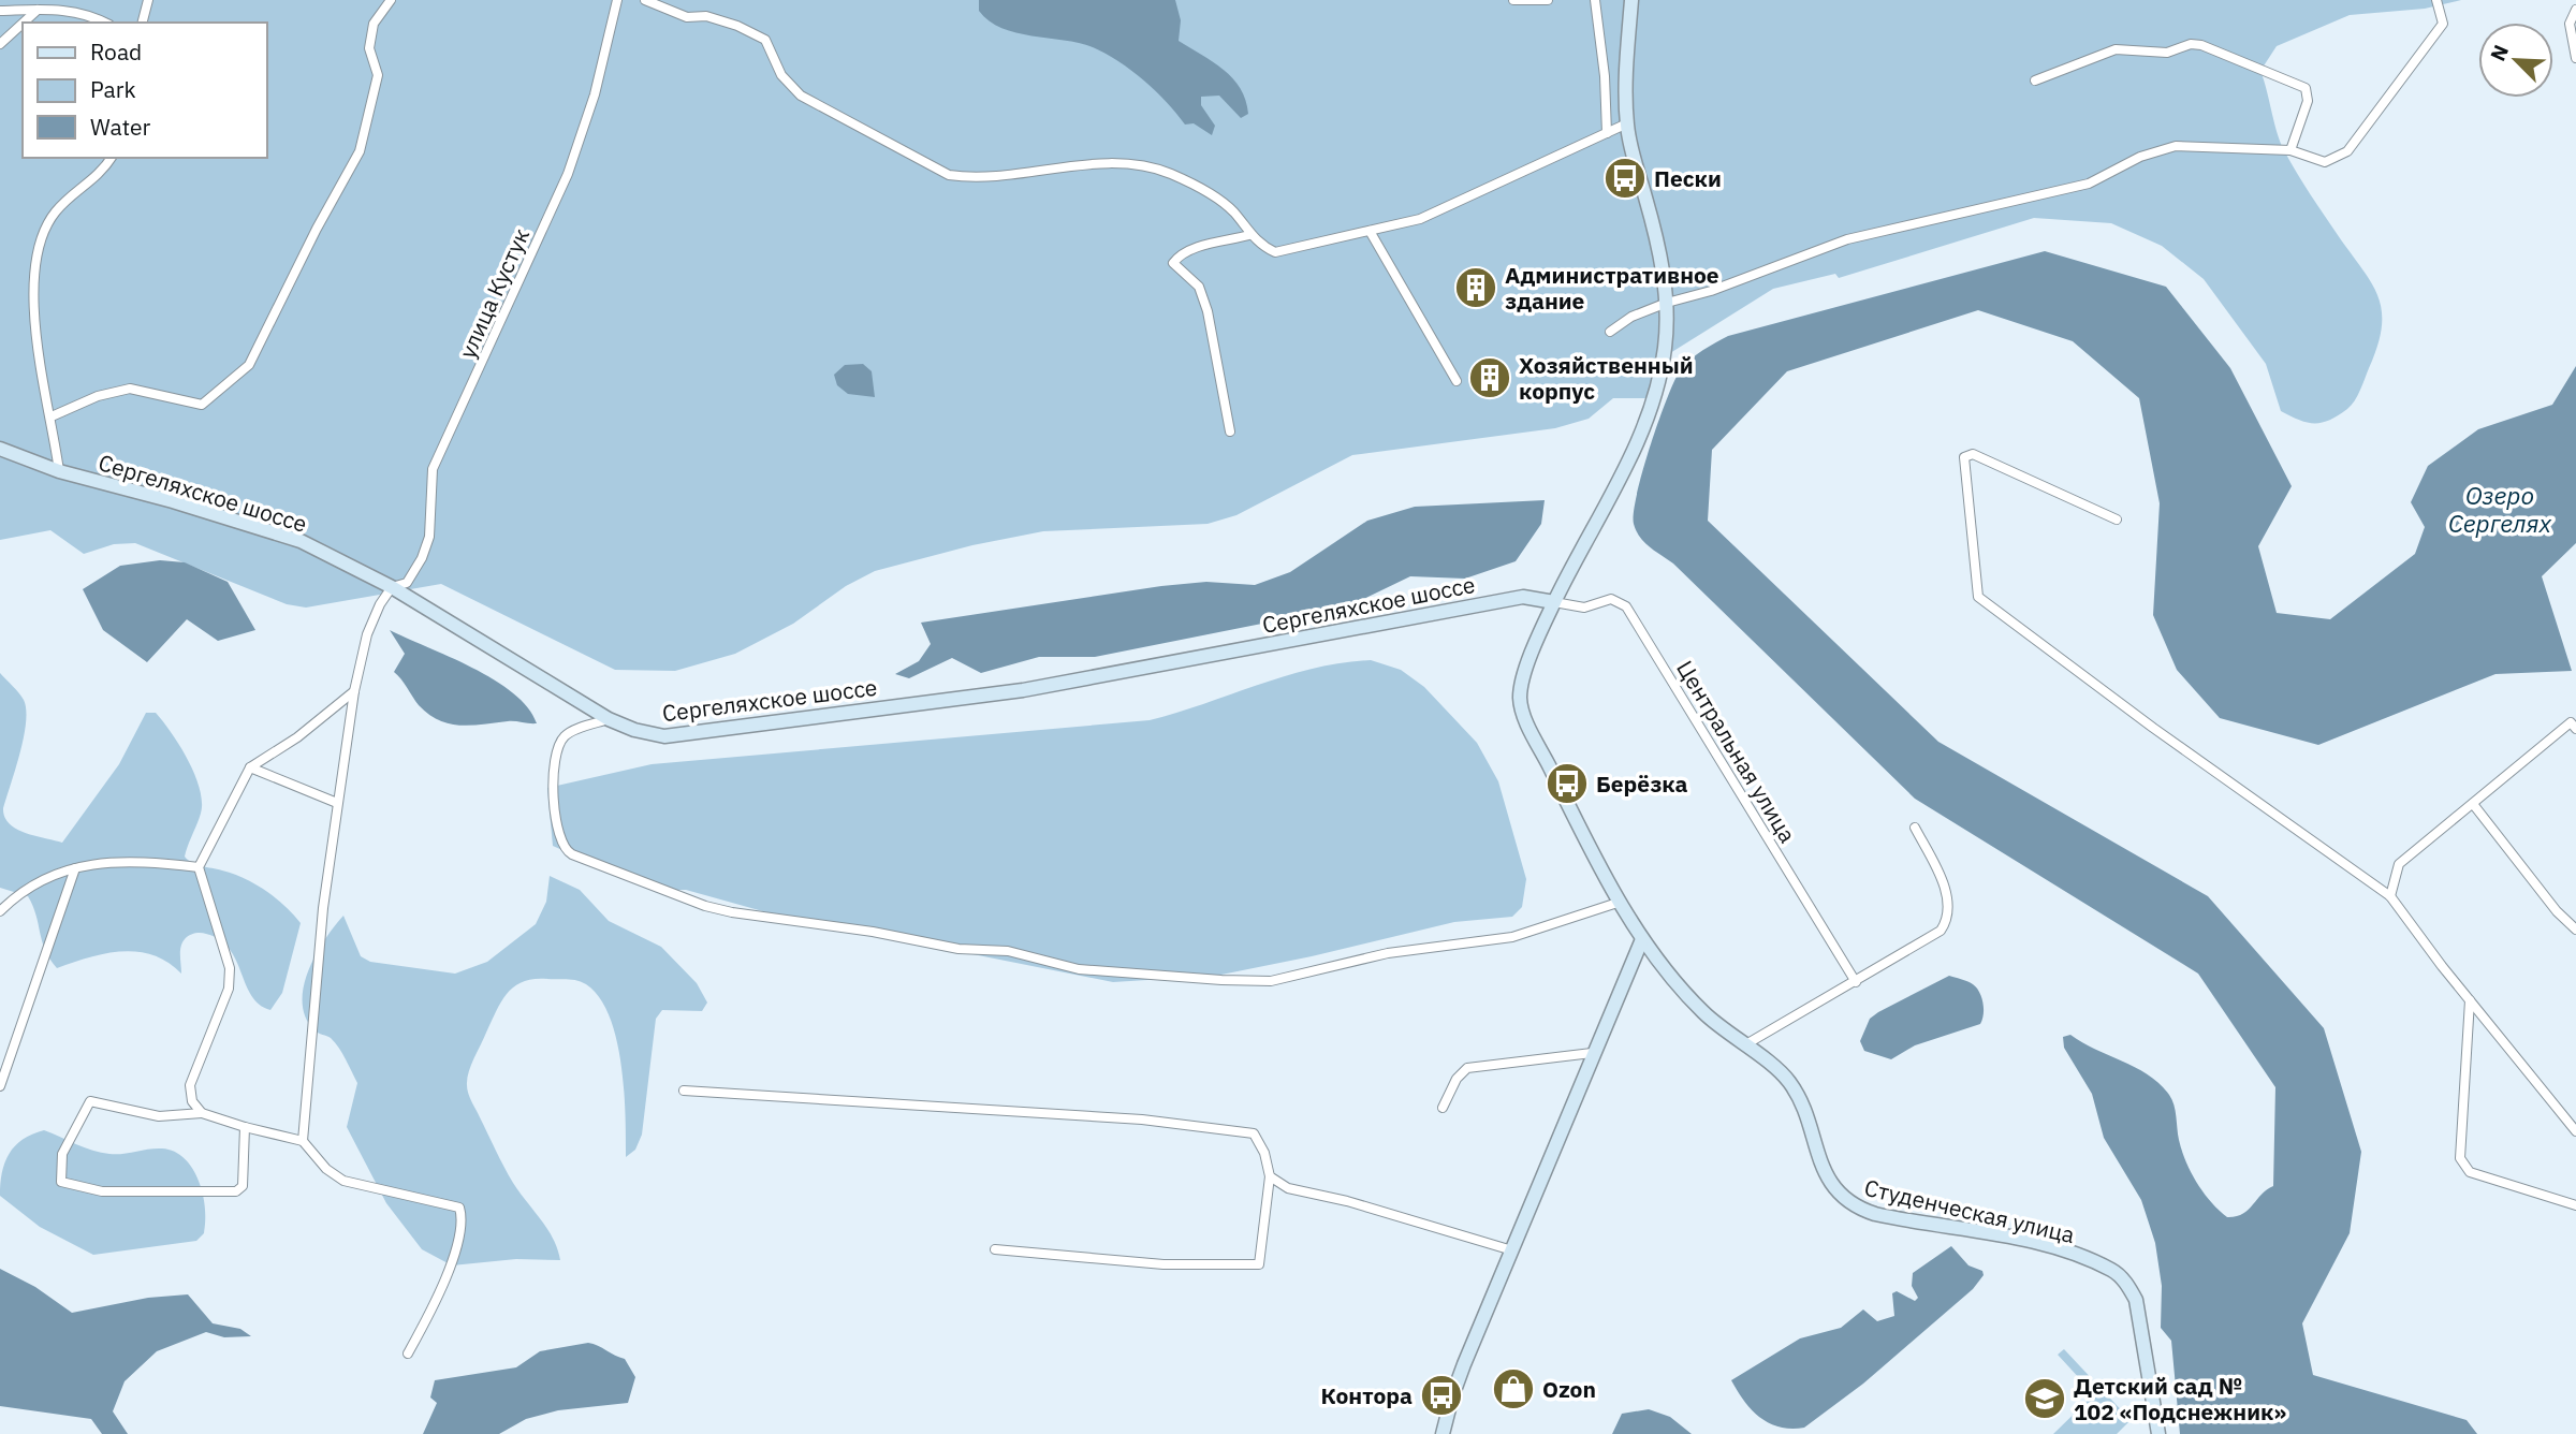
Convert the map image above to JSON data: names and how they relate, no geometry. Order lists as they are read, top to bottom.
{
  "streets": {
    "main road": ["Сергеляхское шоссе", "Студенческая улица"],
    "street": ["улица Кустук", "Центральная улица"]
  },
  "crossings": [
    ["улица Кустук", "Сергеляхское шоссе"],
    ["Сергеляхское шоссе", "Центральная улица"],
    ["Сергеляхское шоссе", "Студенческая улица"],
    ["Центральная улица", "Студенческая улица"]
  ],
  "water": ["Озеро Сергелях"],
  "places": {
    "bus stop": ["Пески", "Берёзка", "Контора"],
    "building": ["Административное здание", "Хозяйственный корпус"],
    "shop": ["Ozon"],
    "school or university": ["Детский сад № 102 «Подснежник»"]
  },
  "legend": ["Road", "Park", "Water"],
  "north": "top left"
}
